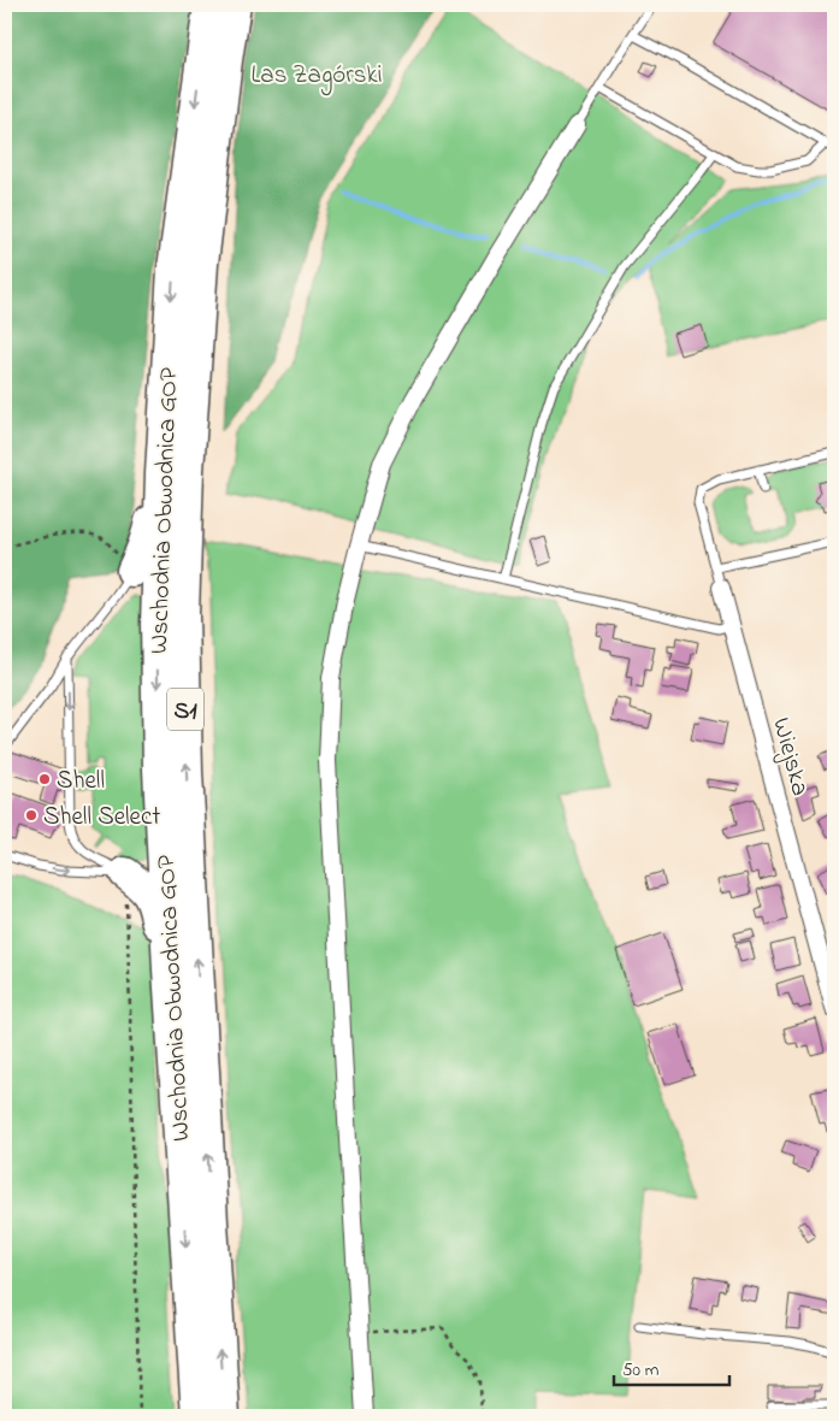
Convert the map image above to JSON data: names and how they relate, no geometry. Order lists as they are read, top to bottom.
{
  "streets": {
    "highway": ["Wschodnia Obwodnica GOP", "S1"],
    "street": ["Wiejska"]
  },
  "parks": ["Las Zagórski"],
  "places": ["Shell", "Shell Select"],
  "scale_bar": "50 m"
}
